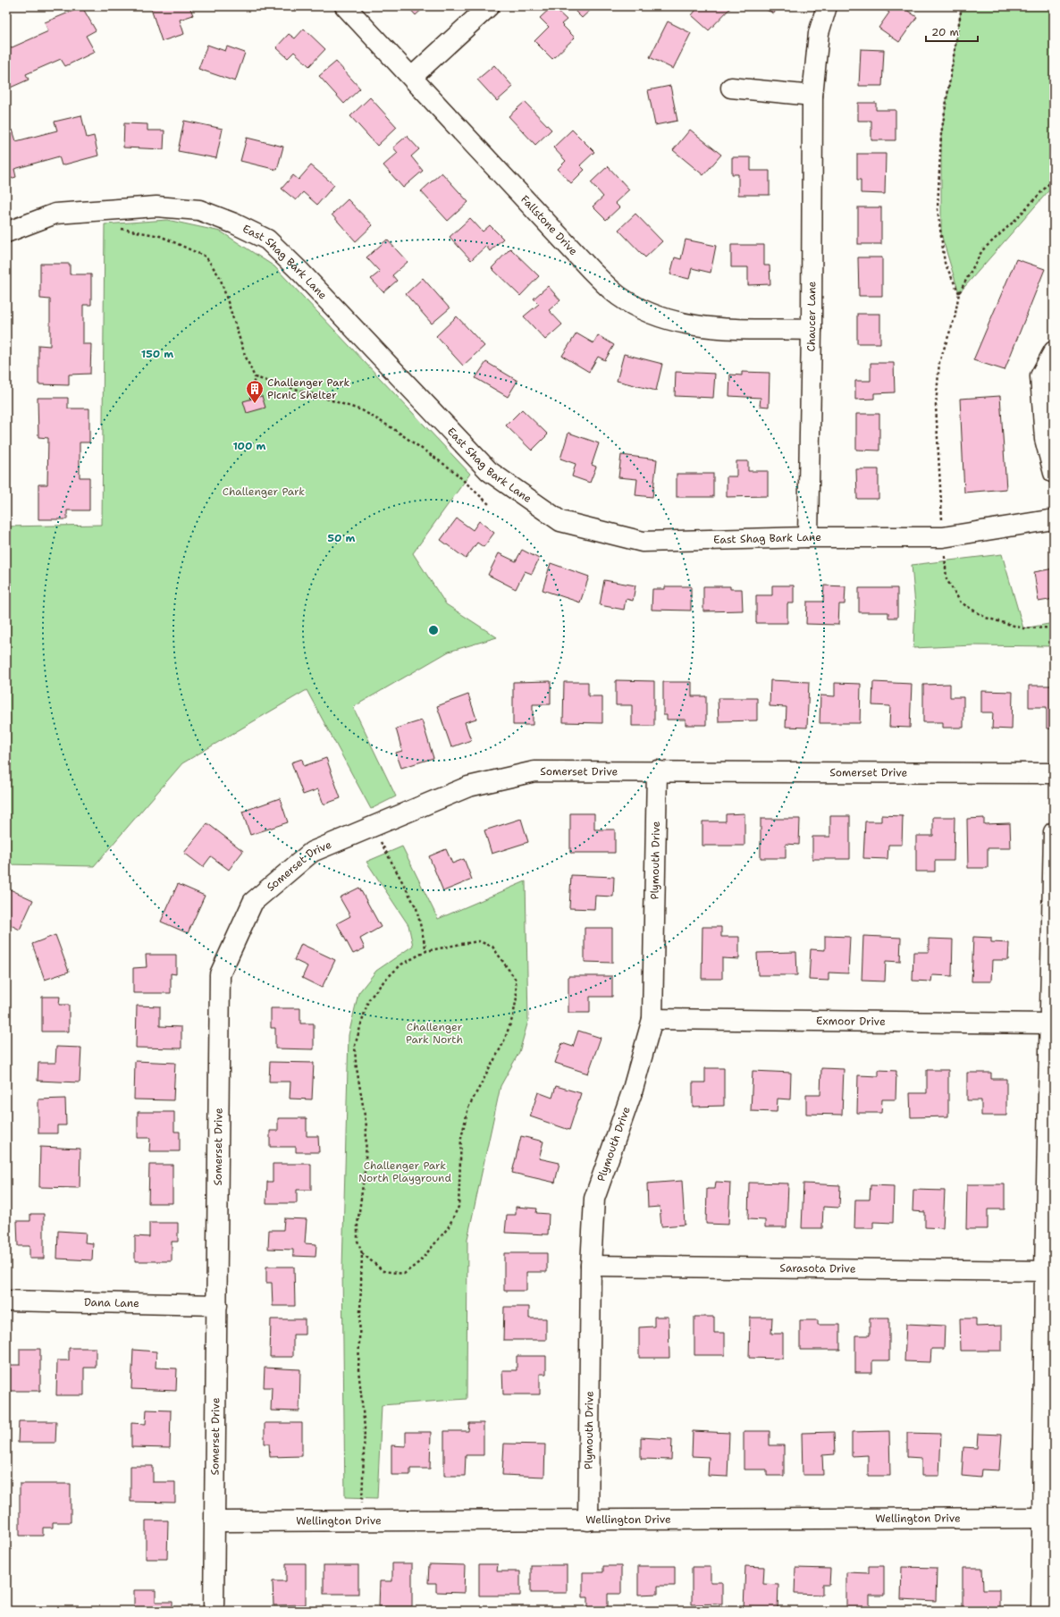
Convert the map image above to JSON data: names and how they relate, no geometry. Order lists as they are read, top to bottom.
{
  "streets": {
    "street": [
      "Fallstone Drive",
      "East Shag Bark Lane",
      "Chaucer Lane",
      "Somerset Drive",
      "Plymouth Drive",
      "Exmoor Drive",
      "Sarasota Drive",
      "Dana Lane",
      "Wellington Drive"
    ]
  },
  "crossings": [
    ["Fallstone Drive", "Chaucer Lane"],
    ["East Shag Bark Lane", "Chaucer Lane"],
    ["Somerset Drive", "Plymouth Drive"],
    ["Somerset Drive", "Dana Lane"],
    ["Somerset Drive", "Wellington Drive"],
    ["Plymouth Drive", "Exmoor Drive"],
    ["Plymouth Drive", "Sarasota Drive"],
    ["Plymouth Drive", "Wellington Drive"]
  ],
  "parks": ["Challenger Park", "Challenger Park North", "Challenger Park North Playground"],
  "places": {
    "building": ["Challenger Park Picnic Shelter"]
  },
  "scale_bar": "20 m",
  "rings": ["150 m", "100 m", "50 m"]
}
